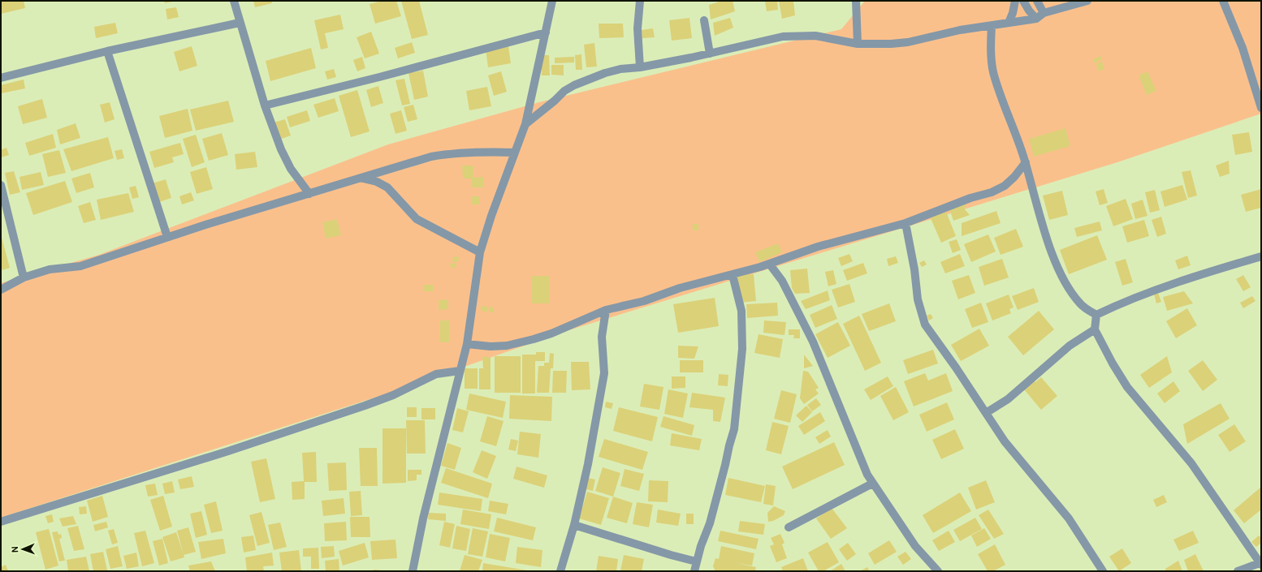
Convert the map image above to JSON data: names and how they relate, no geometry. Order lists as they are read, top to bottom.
{
  "north": "left"
}
